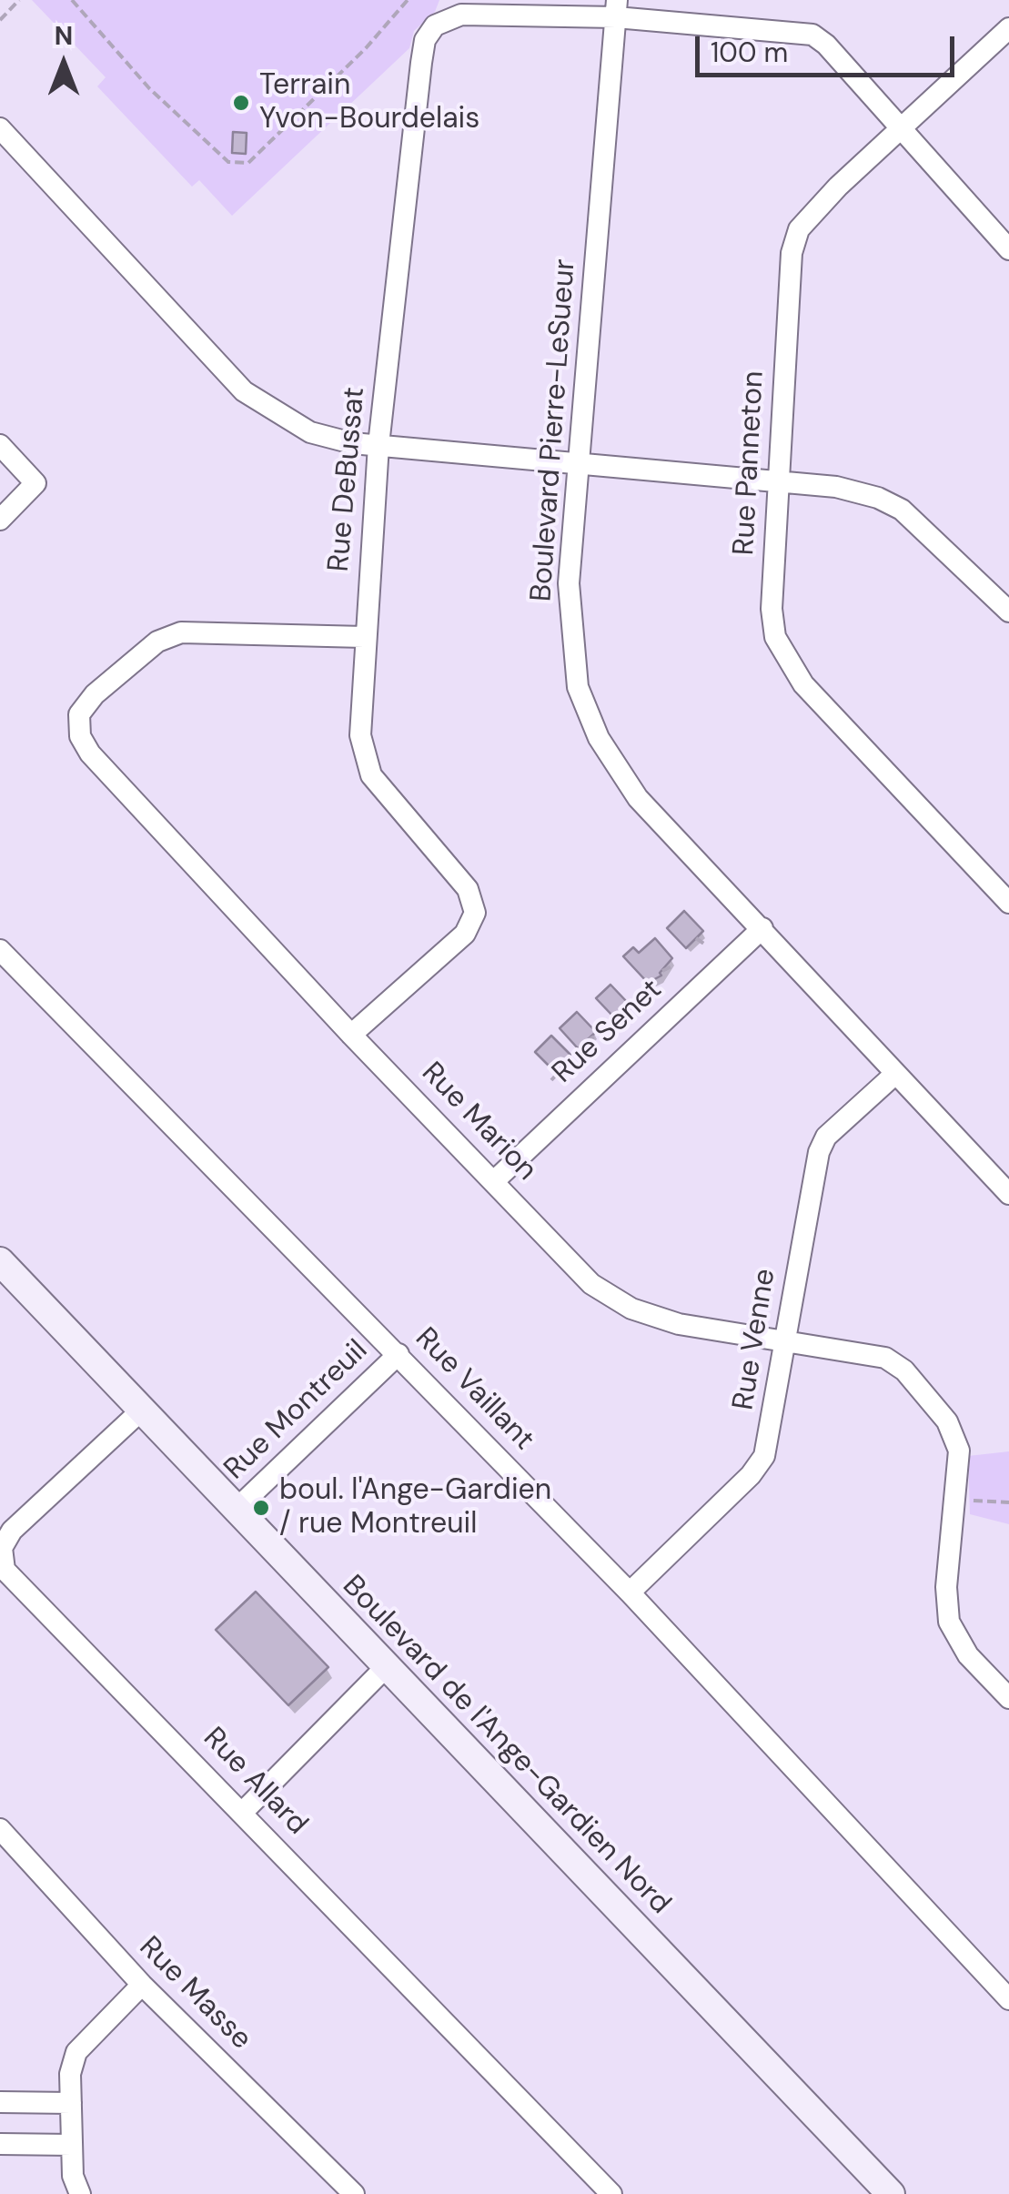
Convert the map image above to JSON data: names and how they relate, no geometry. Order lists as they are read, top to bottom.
{
  "streets": {
    "main road": ["Boulevard de l'Ange-Gardien Nord"],
    "street": [
      "Boulevard Pierre-LeSueur",
      "Rue Panneton",
      "Rue DeBussat",
      "Rue Senet",
      "Rue Marion",
      "Rue Venne",
      "Rue Vaillant",
      "Rue Montreuil",
      "Rue Allard",
      "Rue Masse"
    ]
  },
  "crossings": [
    ["Boulevard Pierre-LeSueur", "Rue DeBussat"],
    ["Boulevard Pierre-LeSueur", "Rue Senet"],
    ["Boulevard Pierre-LeSueur", "Rue Venne"],
    ["Rue Panneton", "Rue DeBussat"],
    ["Rue DeBussat", "Rue Marion"],
    ["Rue Senet", "Rue Marion"],
    ["Rue Marion", "Rue Venne"],
    ["Rue Venne", "Rue Vaillant"],
    ["Rue Vaillant", "Rue Montreuil"],
    ["Rue Montreuil", "Boulevard de l'Ange-Gardien Nord"],
    ["Boulevard de l'Ange-Gardien Nord", "Rue Allard"]
  ],
  "places": ["Terrain Yvon-Bourdelais", "boul. l'Ange-Gardien / rue Montreuil"],
  "scale_bar": "100 m",
  "north": "top"
}
